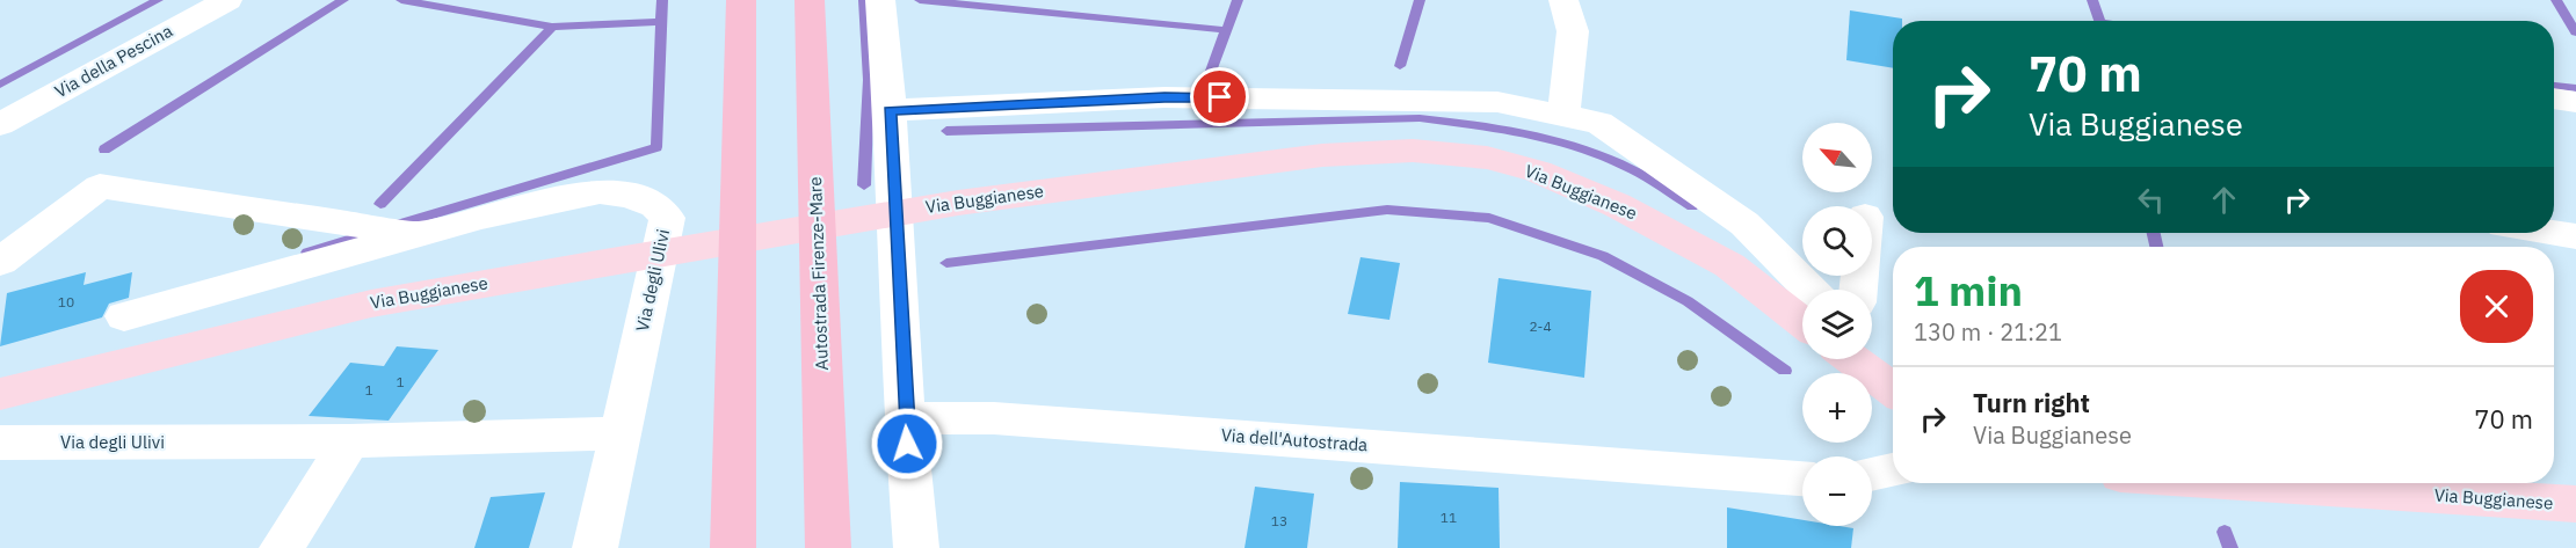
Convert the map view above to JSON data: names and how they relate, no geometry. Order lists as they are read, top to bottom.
{
  "streets": {
    "highway": ["Autostrada Firenze-Mare"],
    "main road": ["Via Buggianese"],
    "street": ["Via della Pescina", "Via degli Ulivi", "Via dell'Autostrada"]
  },
  "house_numbers": [
    "10",
    "2-4",
    "1",
    "1",
    "11",
    "13"
  ],
  "north": "top left",
  "page": {
    "turn": ["70 m", "Via Buggianese"],
    "map_buttons": ["+", "−"],
    "heading": ["1 min", "130 m · 21:21"],
    "list": [
      {
        "name": "Turn right",
        "note": "Via Buggianese",
        "value": "70 m"
      }
    ]
  }
}
